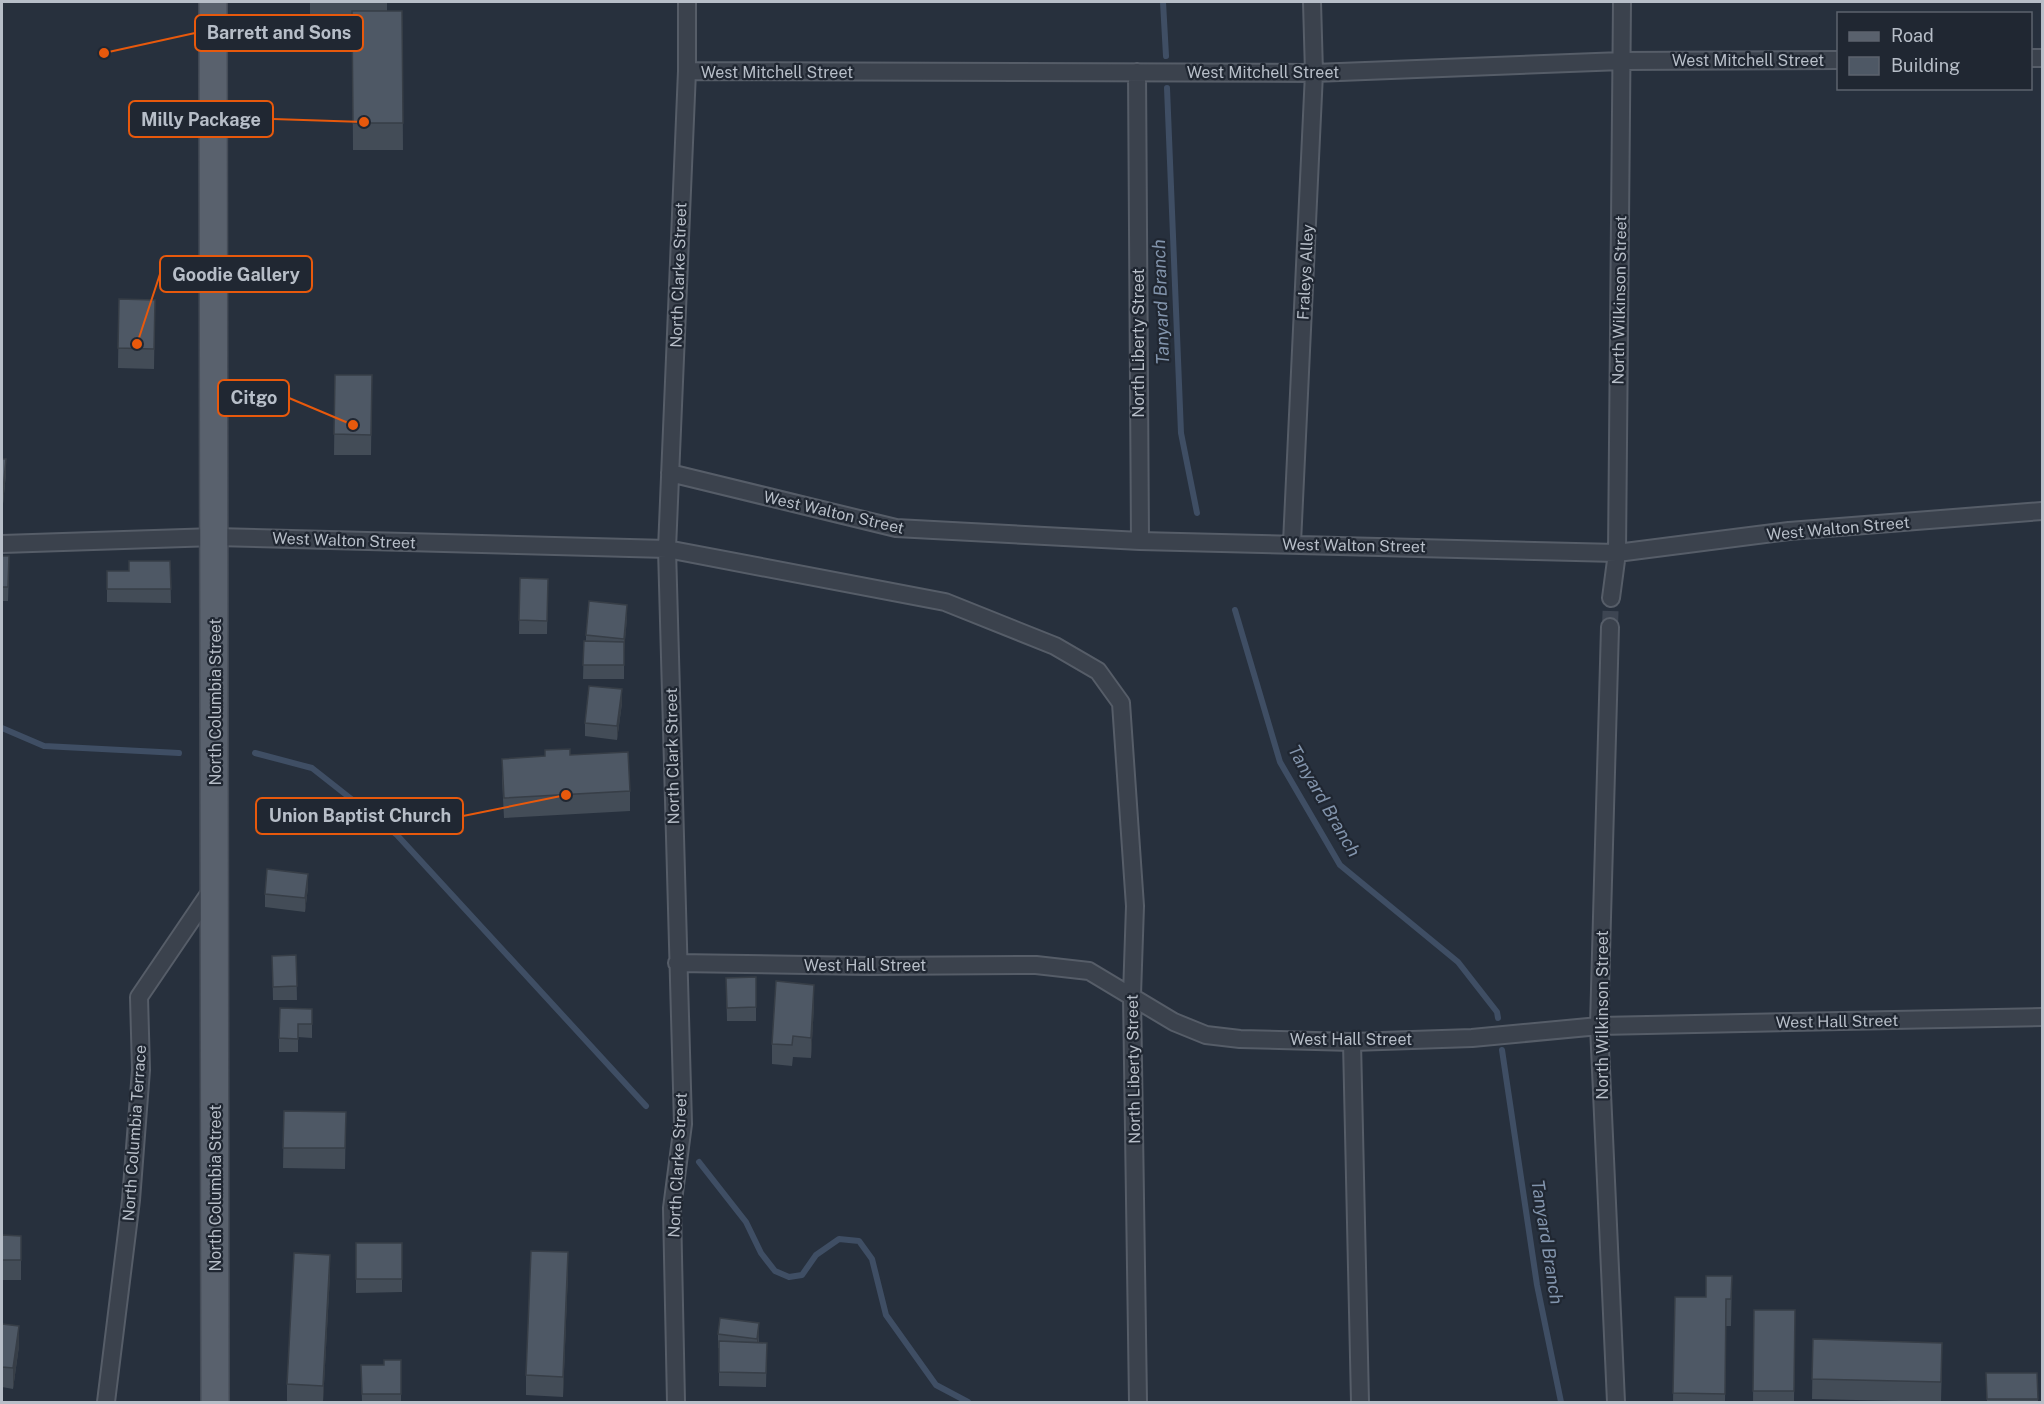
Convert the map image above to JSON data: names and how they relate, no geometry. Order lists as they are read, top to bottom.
{
  "streets": {
    "main road": ["North Columbia Street"],
    "street": [
      "West Mitchell Street",
      "Fraleys Alley",
      "North Clarke Street",
      "North Wilkinson Street",
      "North Liberty Street",
      "West Walton Street",
      "North Clark Street",
      "West Hall Street",
      "North Columbia Terrace"
    ]
  },
  "crossings": [
    ["West Mitchell Street", "Fraleys Alley"],
    ["West Mitchell Street", "North Clarke Street"],
    ["West Mitchell Street", "North Wilkinson Street"],
    ["West Mitchell Street", "North Liberty Street"],
    ["Fraleys Alley", "West Walton Street"],
    ["North Clarke Street", "West Walton Street"],
    ["North Clarke Street", "North Clark Street"],
    ["North Clarke Street", "West Hall Street"],
    ["North Wilkinson Street", "West Walton Street"],
    ["North Wilkinson Street", "West Hall Street"],
    ["North Liberty Street", "West Walton Street"],
    ["North Liberty Street", "West Hall Street"],
    ["West Walton Street", "North Columbia Street"],
    ["West Walton Street", "North Clark Street"],
    ["North Columbia Street", "North Columbia Terrace"],
    ["North Clark Street", "West Hall Street"]
  ],
  "water": ["Tanyard Branch"],
  "places": [
    "Barrett and Sons",
    "Milly Package",
    "Goodie Gallery",
    "Citgo",
    "Union Baptist Church"
  ],
  "legend": ["Road", "Building"]
}
